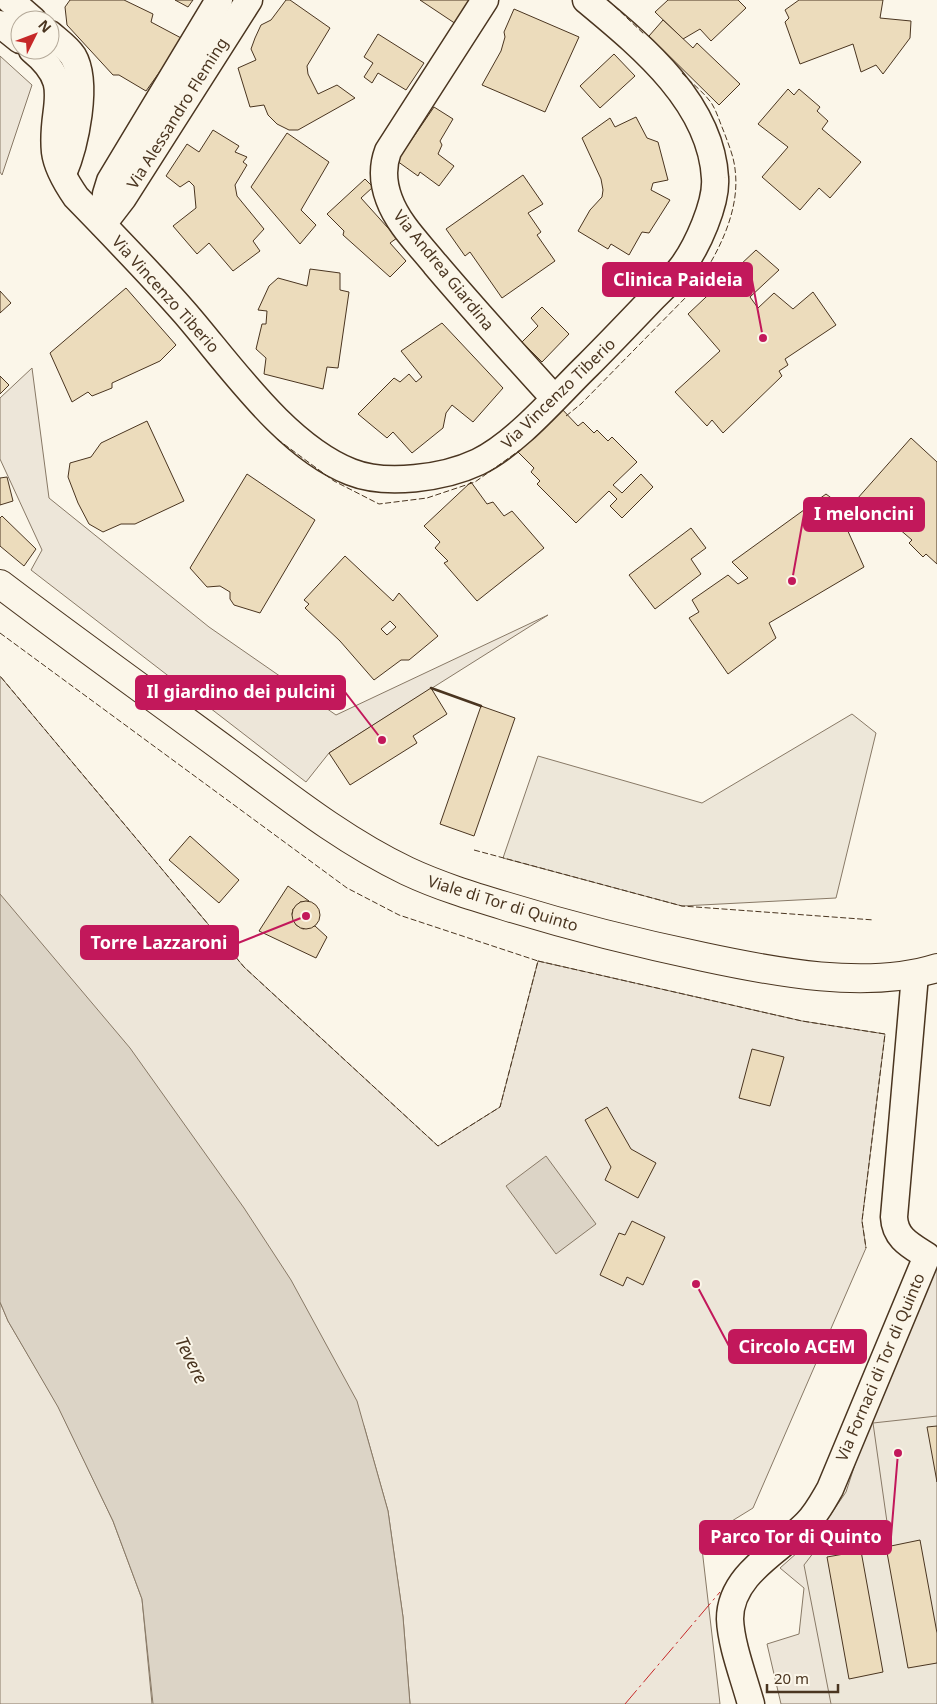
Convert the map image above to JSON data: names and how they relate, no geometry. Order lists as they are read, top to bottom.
{
  "streets": {
    "main road": ["Viale di Tor di Quinto"],
    "street": [
      "Via Alessandro Fleming",
      "Via Andrea Giardina",
      "Via Vincenzo Tiberio",
      "Via Fornaci di Tor di Quinto"
    ]
  },
  "crossings": [
    ["Via Alessandro Fleming", "Via Vincenzo Tiberio"],
    ["Via Andrea Giardina", "Via Vincenzo Tiberio"],
    ["Viale di Tor di Quinto", "Via Fornaci di Tor di Quinto"]
  ],
  "water": ["Tevere"],
  "places": [
    "Clinica Paideia",
    "I meloncini",
    "Il giardino dei pulcini",
    "Torre Lazzaroni",
    "Circolo ACEM",
    "Parco Tor di Quinto"
  ],
  "scale_bar": "20 m",
  "north": "top right"
}
